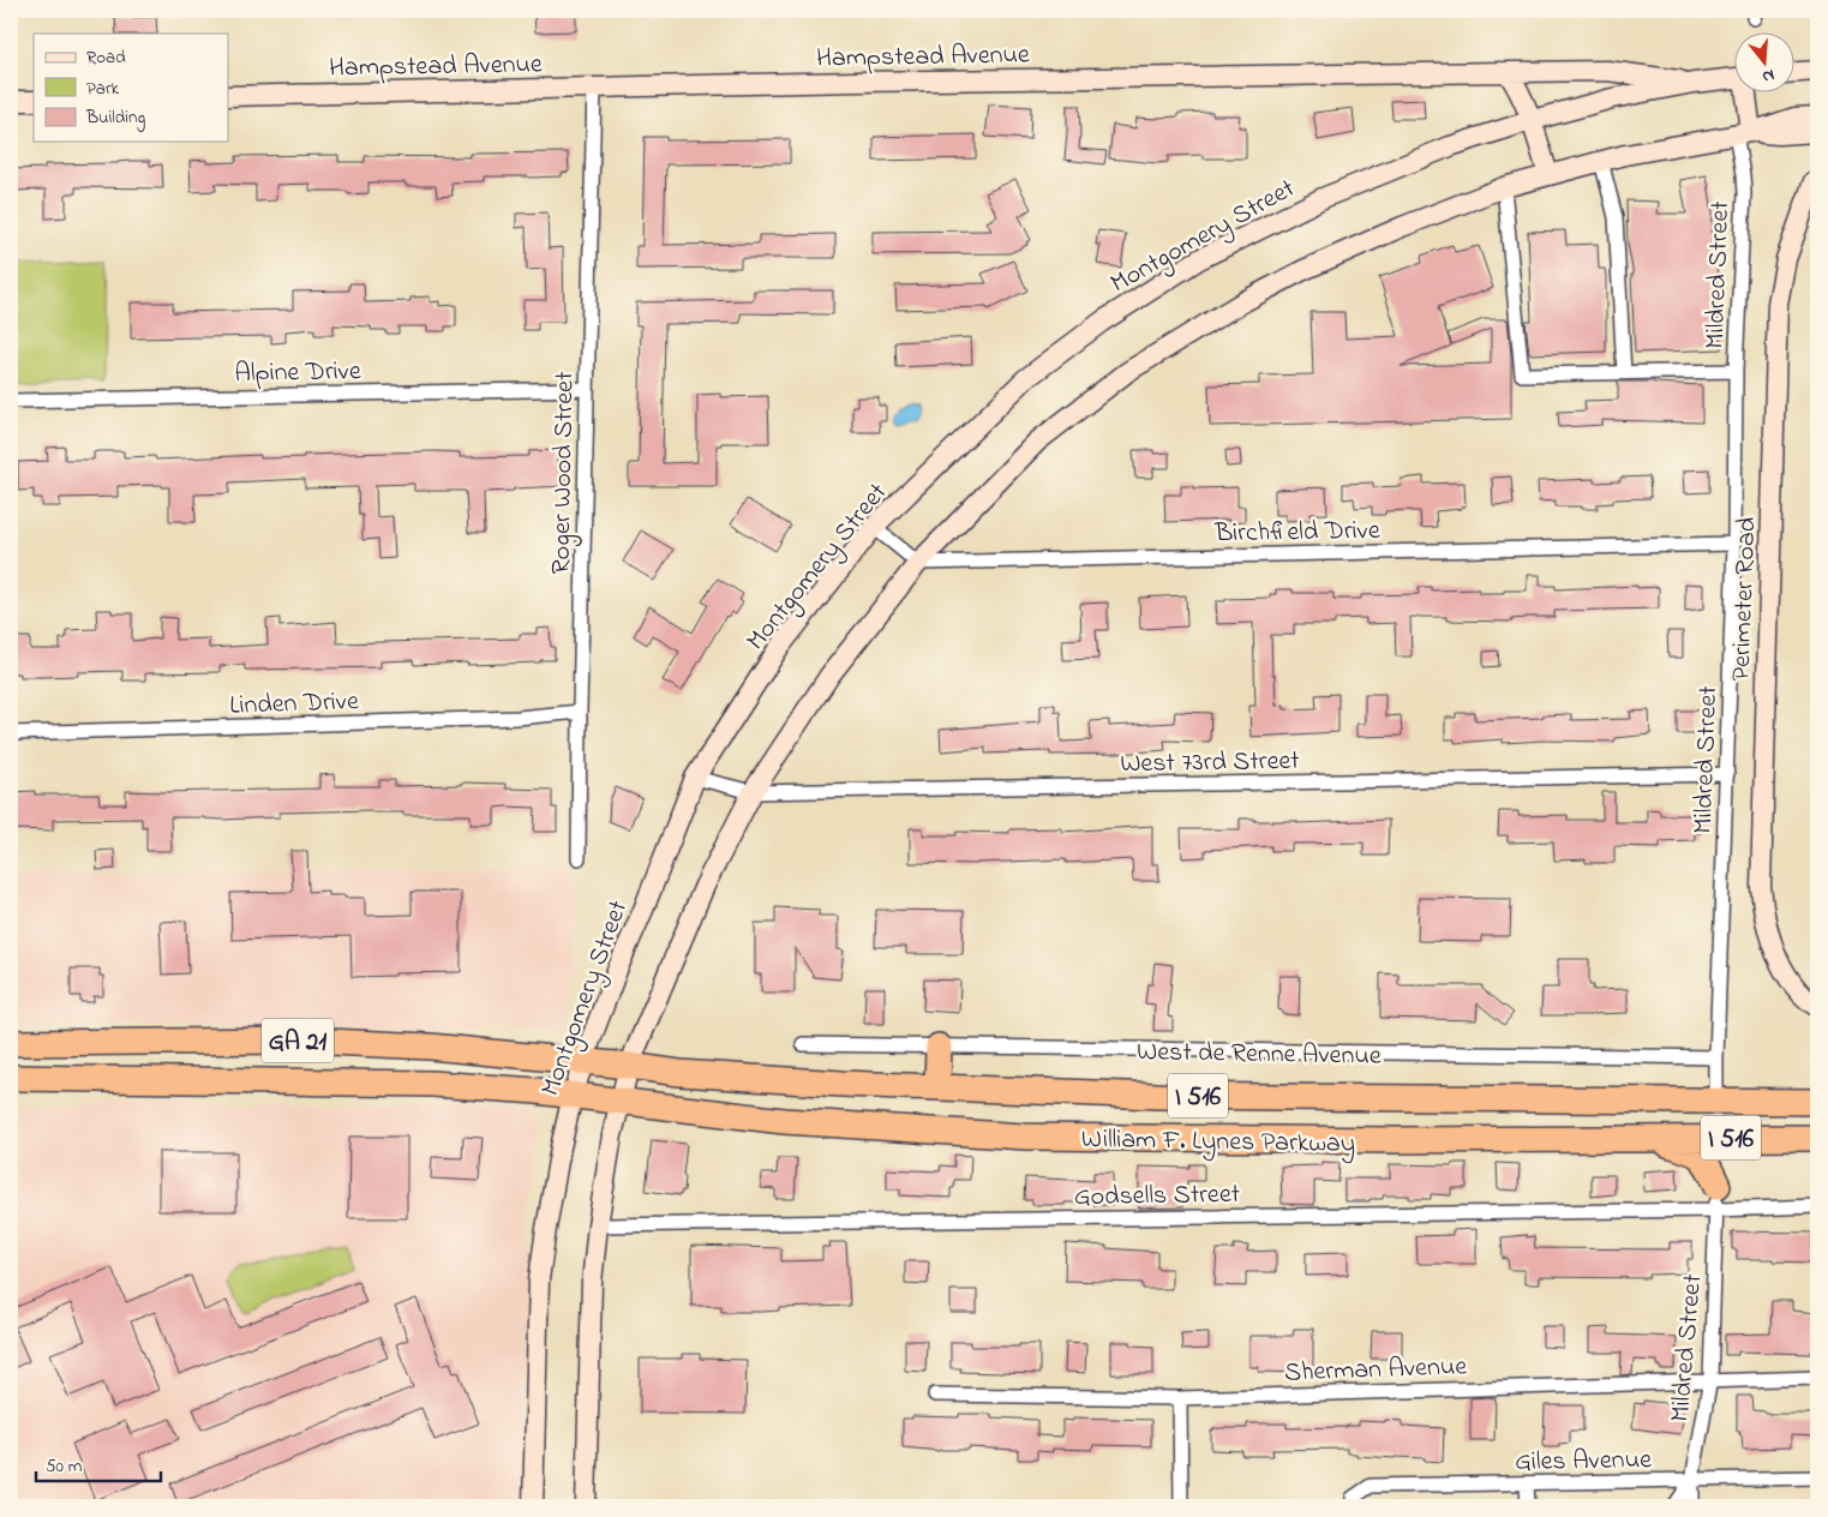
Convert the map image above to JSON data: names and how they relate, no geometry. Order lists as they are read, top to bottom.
{
  "streets": {
    "highway": ["GA 21", "I 516", "William F. Lynes Parkway"],
    "street": [
      "Hampstead Avenue",
      "Montgomery Street",
      "Mildred Street",
      "Alpine Drive",
      "Roger Wood Street",
      "Birchfield Drive",
      "Perimeter Road",
      "Linden Drive",
      "West 73rd Street",
      "West de Renne Avenue",
      "Godsells Street",
      "Sherman Avenue",
      "Giles Avenue"
    ]
  },
  "crossings": [
    ["Hampstead Avenue", "Montgomery Street"],
    ["Hampstead Avenue", "Roger Wood Street"],
    ["Montgomery Street", "West 73rd Street"],
    ["Montgomery Street", "GA 21"],
    ["Mildred Street", "Birchfield Drive"],
    ["Mildred Street", "West 73rd Street"],
    ["Mildred Street", "West de Renne Avenue"],
    ["Mildred Street", "William F. Lynes Parkway"],
    ["Mildred Street", "Godsells Street"],
    ["Mildred Street", "Sherman Avenue"],
    ["Mildred Street", "Giles Avenue"],
    ["Alpine Drive", "Roger Wood Street"],
    ["Roger Wood Street", "Linden Drive"],
    ["GA 21", "William F. Lynes Parkway"]
  ],
  "legend": ["Road", "Park", "Building"],
  "scale_bar": "50 m",
  "north": "bottom"
}
